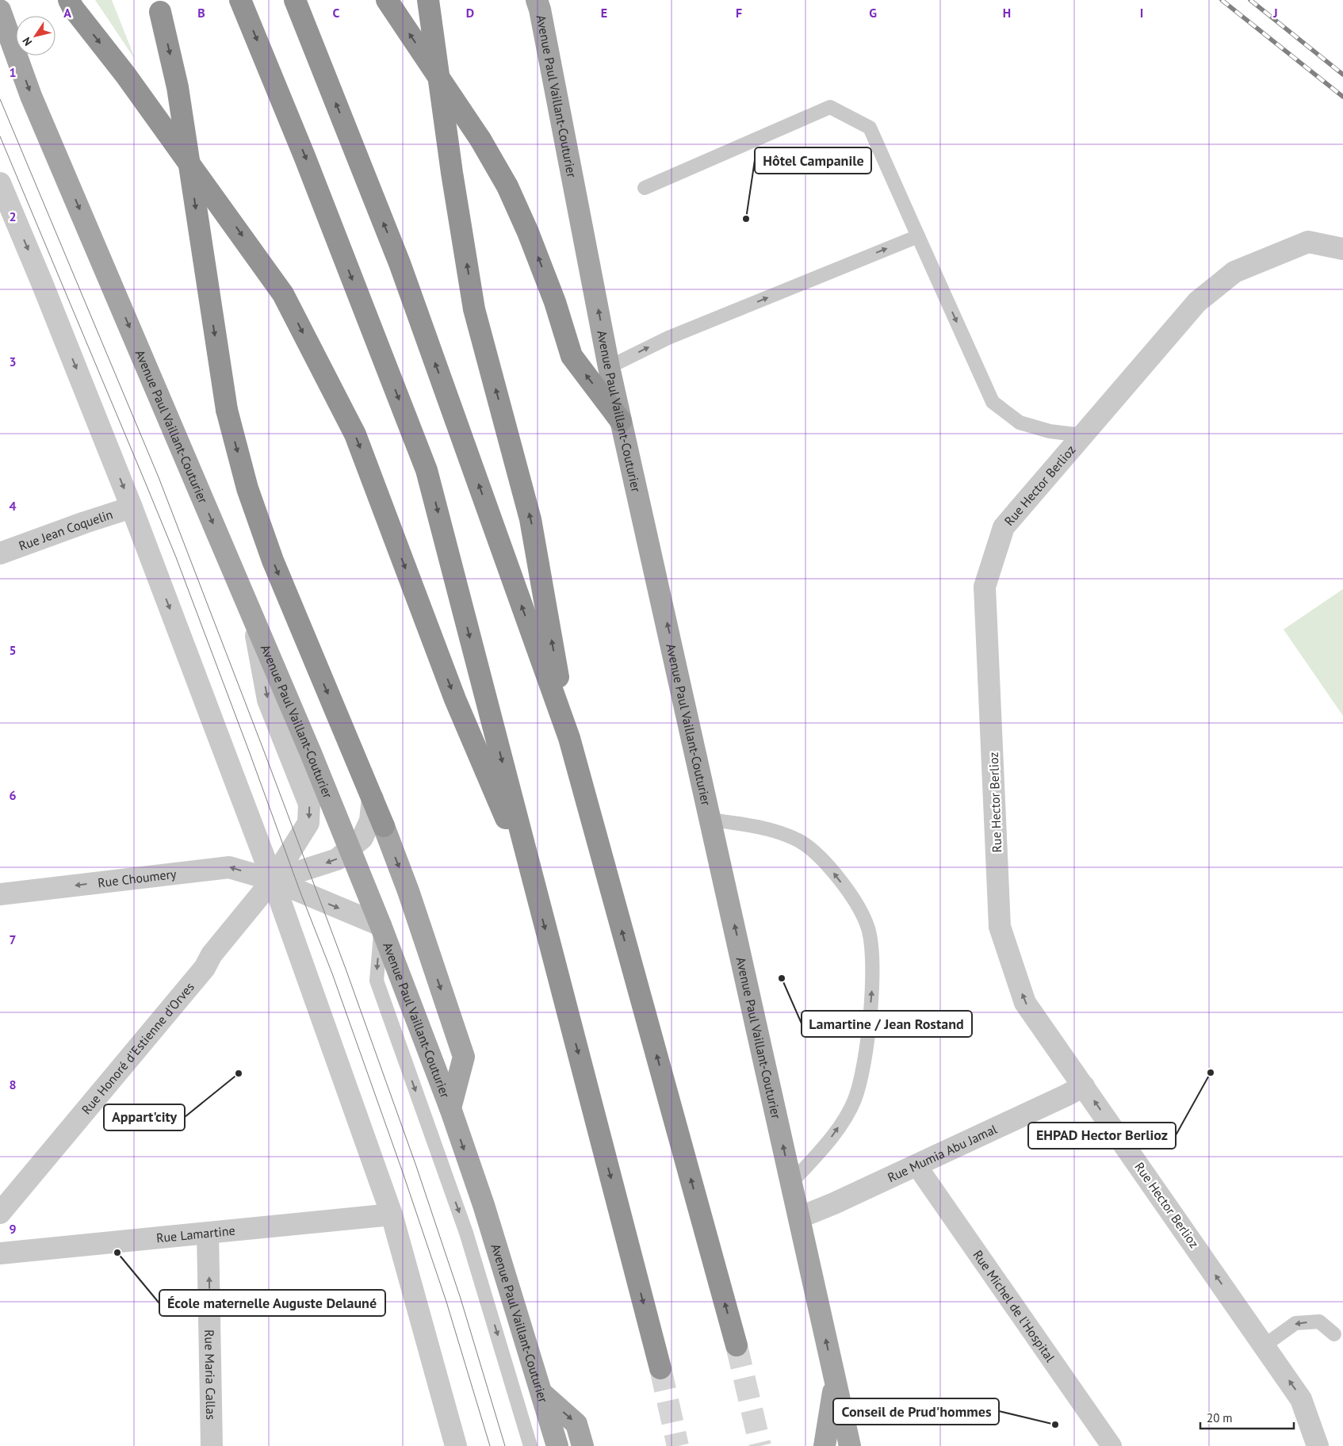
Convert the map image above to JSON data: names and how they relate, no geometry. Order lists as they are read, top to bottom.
{
  "streets": {
    "main road": ["Avenue Paul Vaillant-Couturier"],
    "street": [
      "Rue Hector Berlioz",
      "Rue Jean Coquelin",
      "Rue Choumery",
      "Rue Honoré d'Estienne d'Orves",
      "Rue Mumia Abu Jamal",
      "Rue Lamartine",
      "Rue Michel de l'Hospital",
      "Rue Maria Callas"
    ]
  },
  "crossings": [
    ["Avenue Paul Vaillant-Couturier", "Rue Choumery"],
    ["Avenue Paul Vaillant-Couturier", "Rue Honoré d'Estienne d'Orves"],
    ["Avenue Paul Vaillant-Couturier", "Rue Mumia Abu Jamal"],
    ["Rue Hector Berlioz", "Rue Mumia Abu Jamal"],
    ["Rue Choumery", "Rue Honoré d'Estienne d'Orves"],
    ["Rue Mumia Abu Jamal", "Rue Michel de l'Hospital"],
    ["Rue Lamartine", "Rue Maria Callas"]
  ],
  "one_way": ["Rue Hector Berlioz", "Rue Maria Callas"],
  "places": [
    "Hôtel Campanile",
    "Lamartine / Jean Rostand",
    "EHPAD Hector Berlioz",
    "Appart'city",
    "École maternelle Auguste Delauné",
    "Conseil de Prud'hommes"
  ],
  "scale_bar": "20 m",
  "north": "bottom left",
  "grid": {
    "columns": [
      "A",
      "B",
      "C",
      "D",
      "E",
      "F",
      "G",
      "H",
      "I",
      "J"
    ],
    "rows": [
      "1",
      "2",
      "3",
      "4",
      "5",
      "6",
      "7",
      "8",
      "9"
    ]
  }
}
